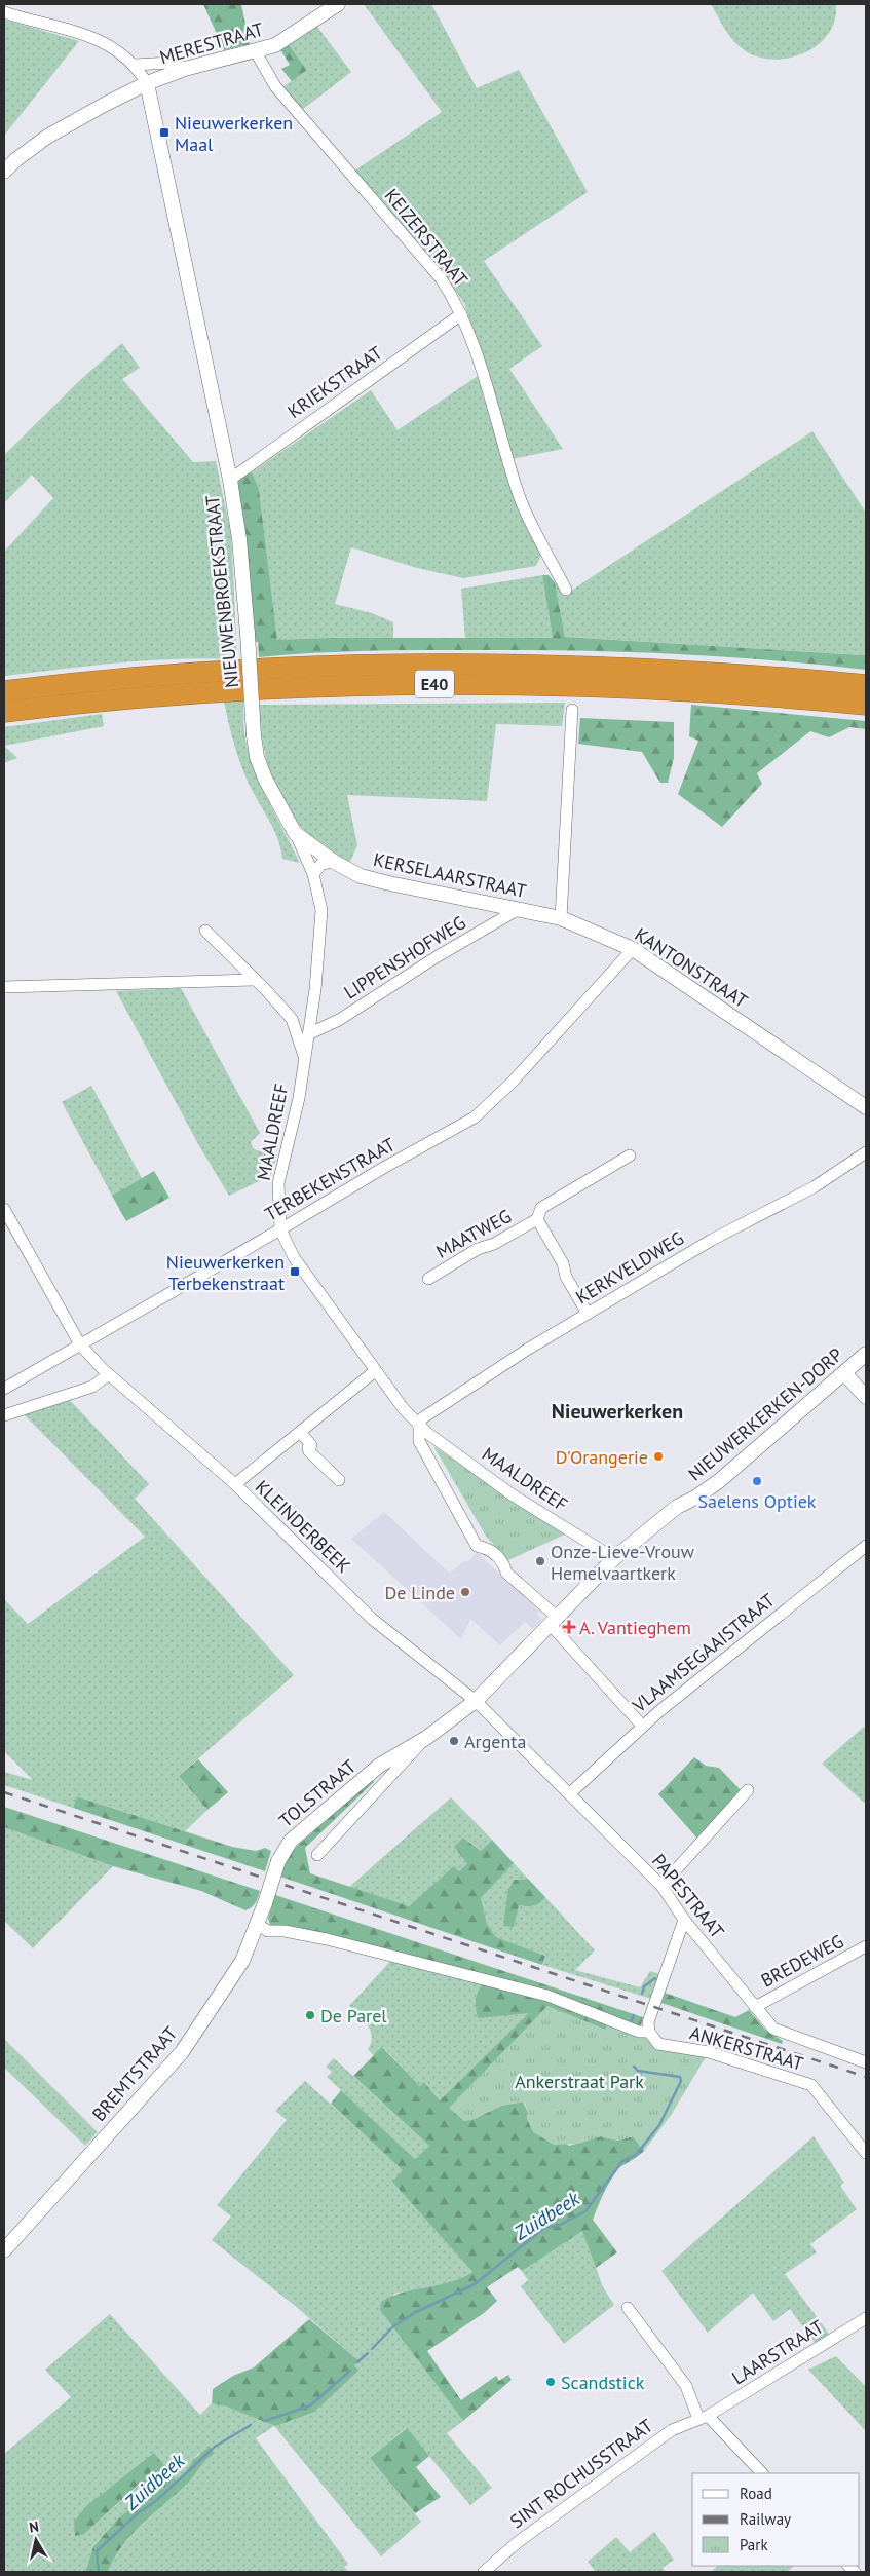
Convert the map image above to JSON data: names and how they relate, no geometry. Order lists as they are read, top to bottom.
{
  "streets": {
    "highway": ["E40"],
    "street": [
      "MERESTRAAT",
      "KEIZERSTRAAT",
      "KRIEKSTRAAT",
      "NIEUWENBROEKSTRAAT",
      "KERSELAARSTRAAT",
      "LIPPENSHOFWEG",
      "KANTONSTRAAT",
      "MAALDREEF",
      "TERBEKENSTRAAT",
      "MAATWEG",
      "KERKVELDWEG",
      "NIEUWERKERKEN-DORP",
      "KLEINDERBEEK",
      "VLAAMSEGAAISTRAAT",
      "TOLSTRAAT",
      "PAPESTRAAT",
      "BREDEWEG",
      "ANKERSTRAAT",
      "BREMTSTRAAT",
      "LAARSTRAAT",
      "SINT ROCHUSSTRAAT"
    ]
  },
  "crossings": [
    ["MERESTRAAT", "KEIZERSTRAAT"],
    ["MERESTRAAT", "NIEUWENBROEKSTRAAT"],
    ["KEIZERSTRAAT", "KRIEKSTRAAT"],
    ["KRIEKSTRAAT", "NIEUWENBROEKSTRAAT"],
    ["NIEUWENBROEKSTRAAT", "KERSELAARSTRAAT"],
    ["NIEUWENBROEKSTRAAT", "LIPPENSHOFWEG"],
    ["NIEUWENBROEKSTRAAT", "MAALDREEF"],
    ["KERSELAARSTRAAT", "LIPPENSHOFWEG"],
    ["KERSELAARSTRAAT", "KANTONSTRAAT"],
    ["KANTONSTRAAT", "TERBEKENSTRAAT"],
    ["MAALDREEF", "TERBEKENSTRAAT"],
    ["MAALDREEF", "KERKVELDWEG"],
    ["MAALDREEF", "NIEUWERKERKEN-DORP"],
    ["TERBEKENSTRAAT", "KLEINDERBEEK"],
    ["MAATWEG", "KERKVELDWEG"],
    ["NIEUWERKERKEN-DORP", "TOLSTRAAT"],
    ["KLEINDERBEEK", "TOLSTRAAT"],
    ["KLEINDERBEEK", "PAPESTRAAT"],
    ["VLAAMSEGAAISTRAAT", "PAPESTRAAT"],
    ["TOLSTRAAT", "PAPESTRAAT"],
    ["TOLSTRAAT", "BREMTSTRAAT"],
    ["PAPESTRAAT", "BREDEWEG"],
    ["LAARSTRAAT", "SINT ROCHUSSTRAAT"]
  ],
  "districts": ["Nieuwerkerken"],
  "water": ["Zuidbeek"],
  "parks": ["Ankerstraat Park"],
  "places": {
    "transit": ["Nieuwerkerken Maal", "Nieuwerkerken Terbekenstraat"],
    "other": [
      "D'Orangerie",
      "Saelens Optiek",
      "Onze-Lieve-Vrouw Hemelvaartkerk",
      "De Linde",
      "Argenta",
      "De Parel",
      "Scandstick"
    ],
    "health": ["A. Vantieghem"]
  },
  "legend": ["Road", "Railway", "Park"],
  "north": "top"
}
